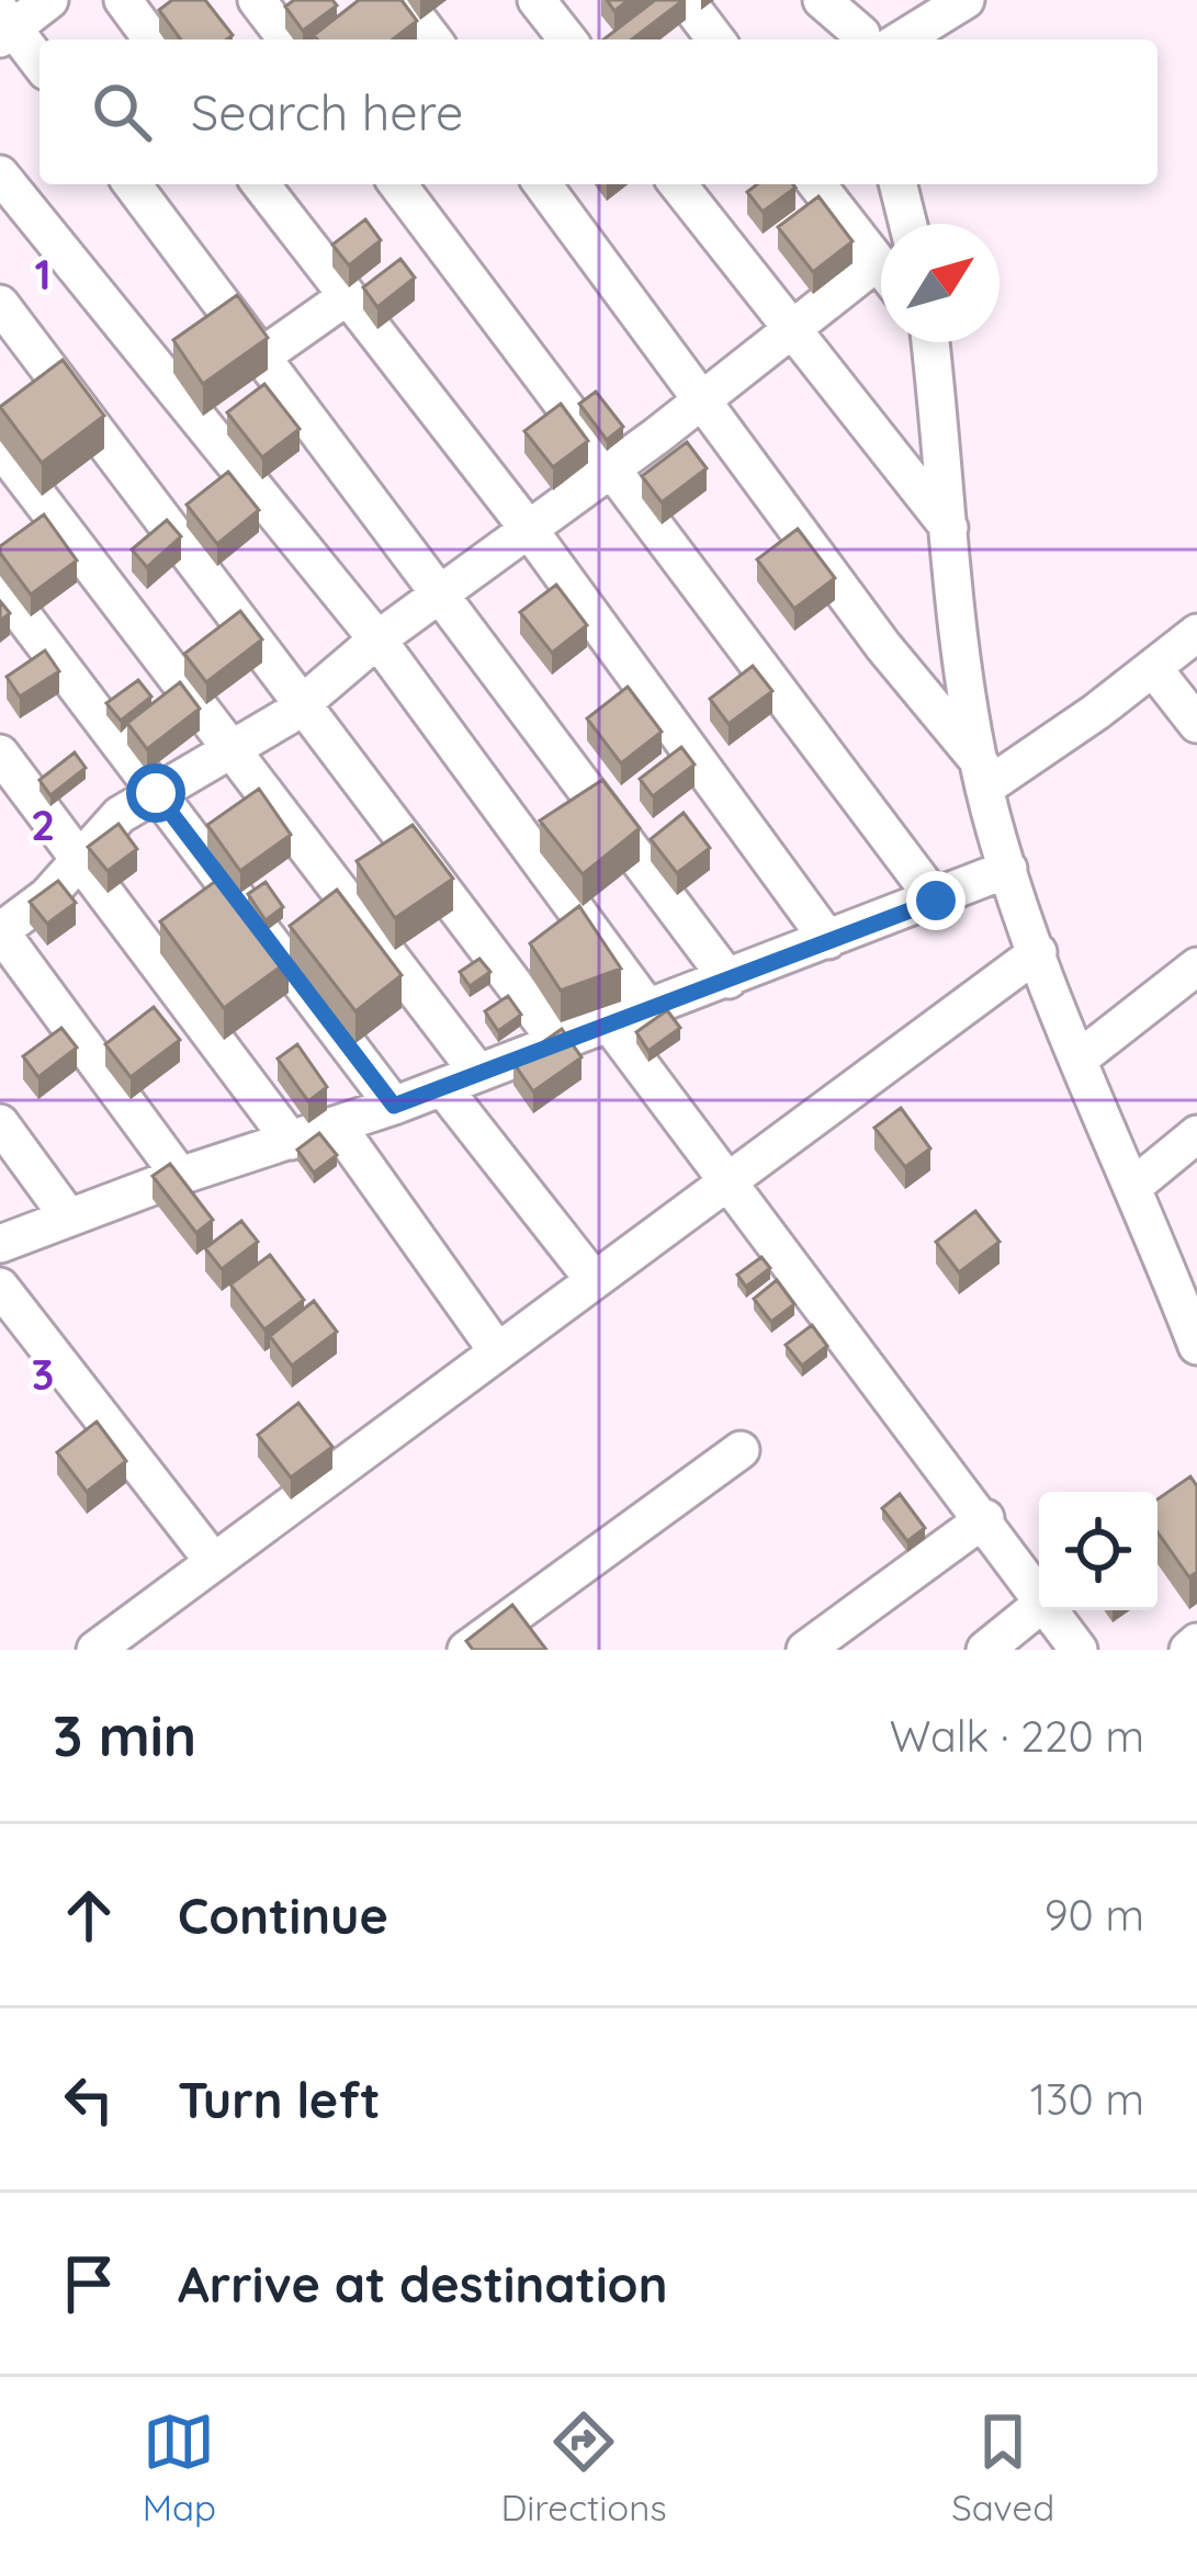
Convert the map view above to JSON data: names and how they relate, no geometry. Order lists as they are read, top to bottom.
{
  "north": "top right",
  "page": {
    "search": "Search here",
    "heading": ["3 min", "Walk · 220 m"],
    "list": [
      ["Continue", "90 m"],
      ["Turn left", "130 m"],
      "Arrive at destination"
    ],
    "nav": ["Map", "Directions", "Saved"]
  },
  "grid": {
    "rows": ["1", "2", "3"]
  }
}
